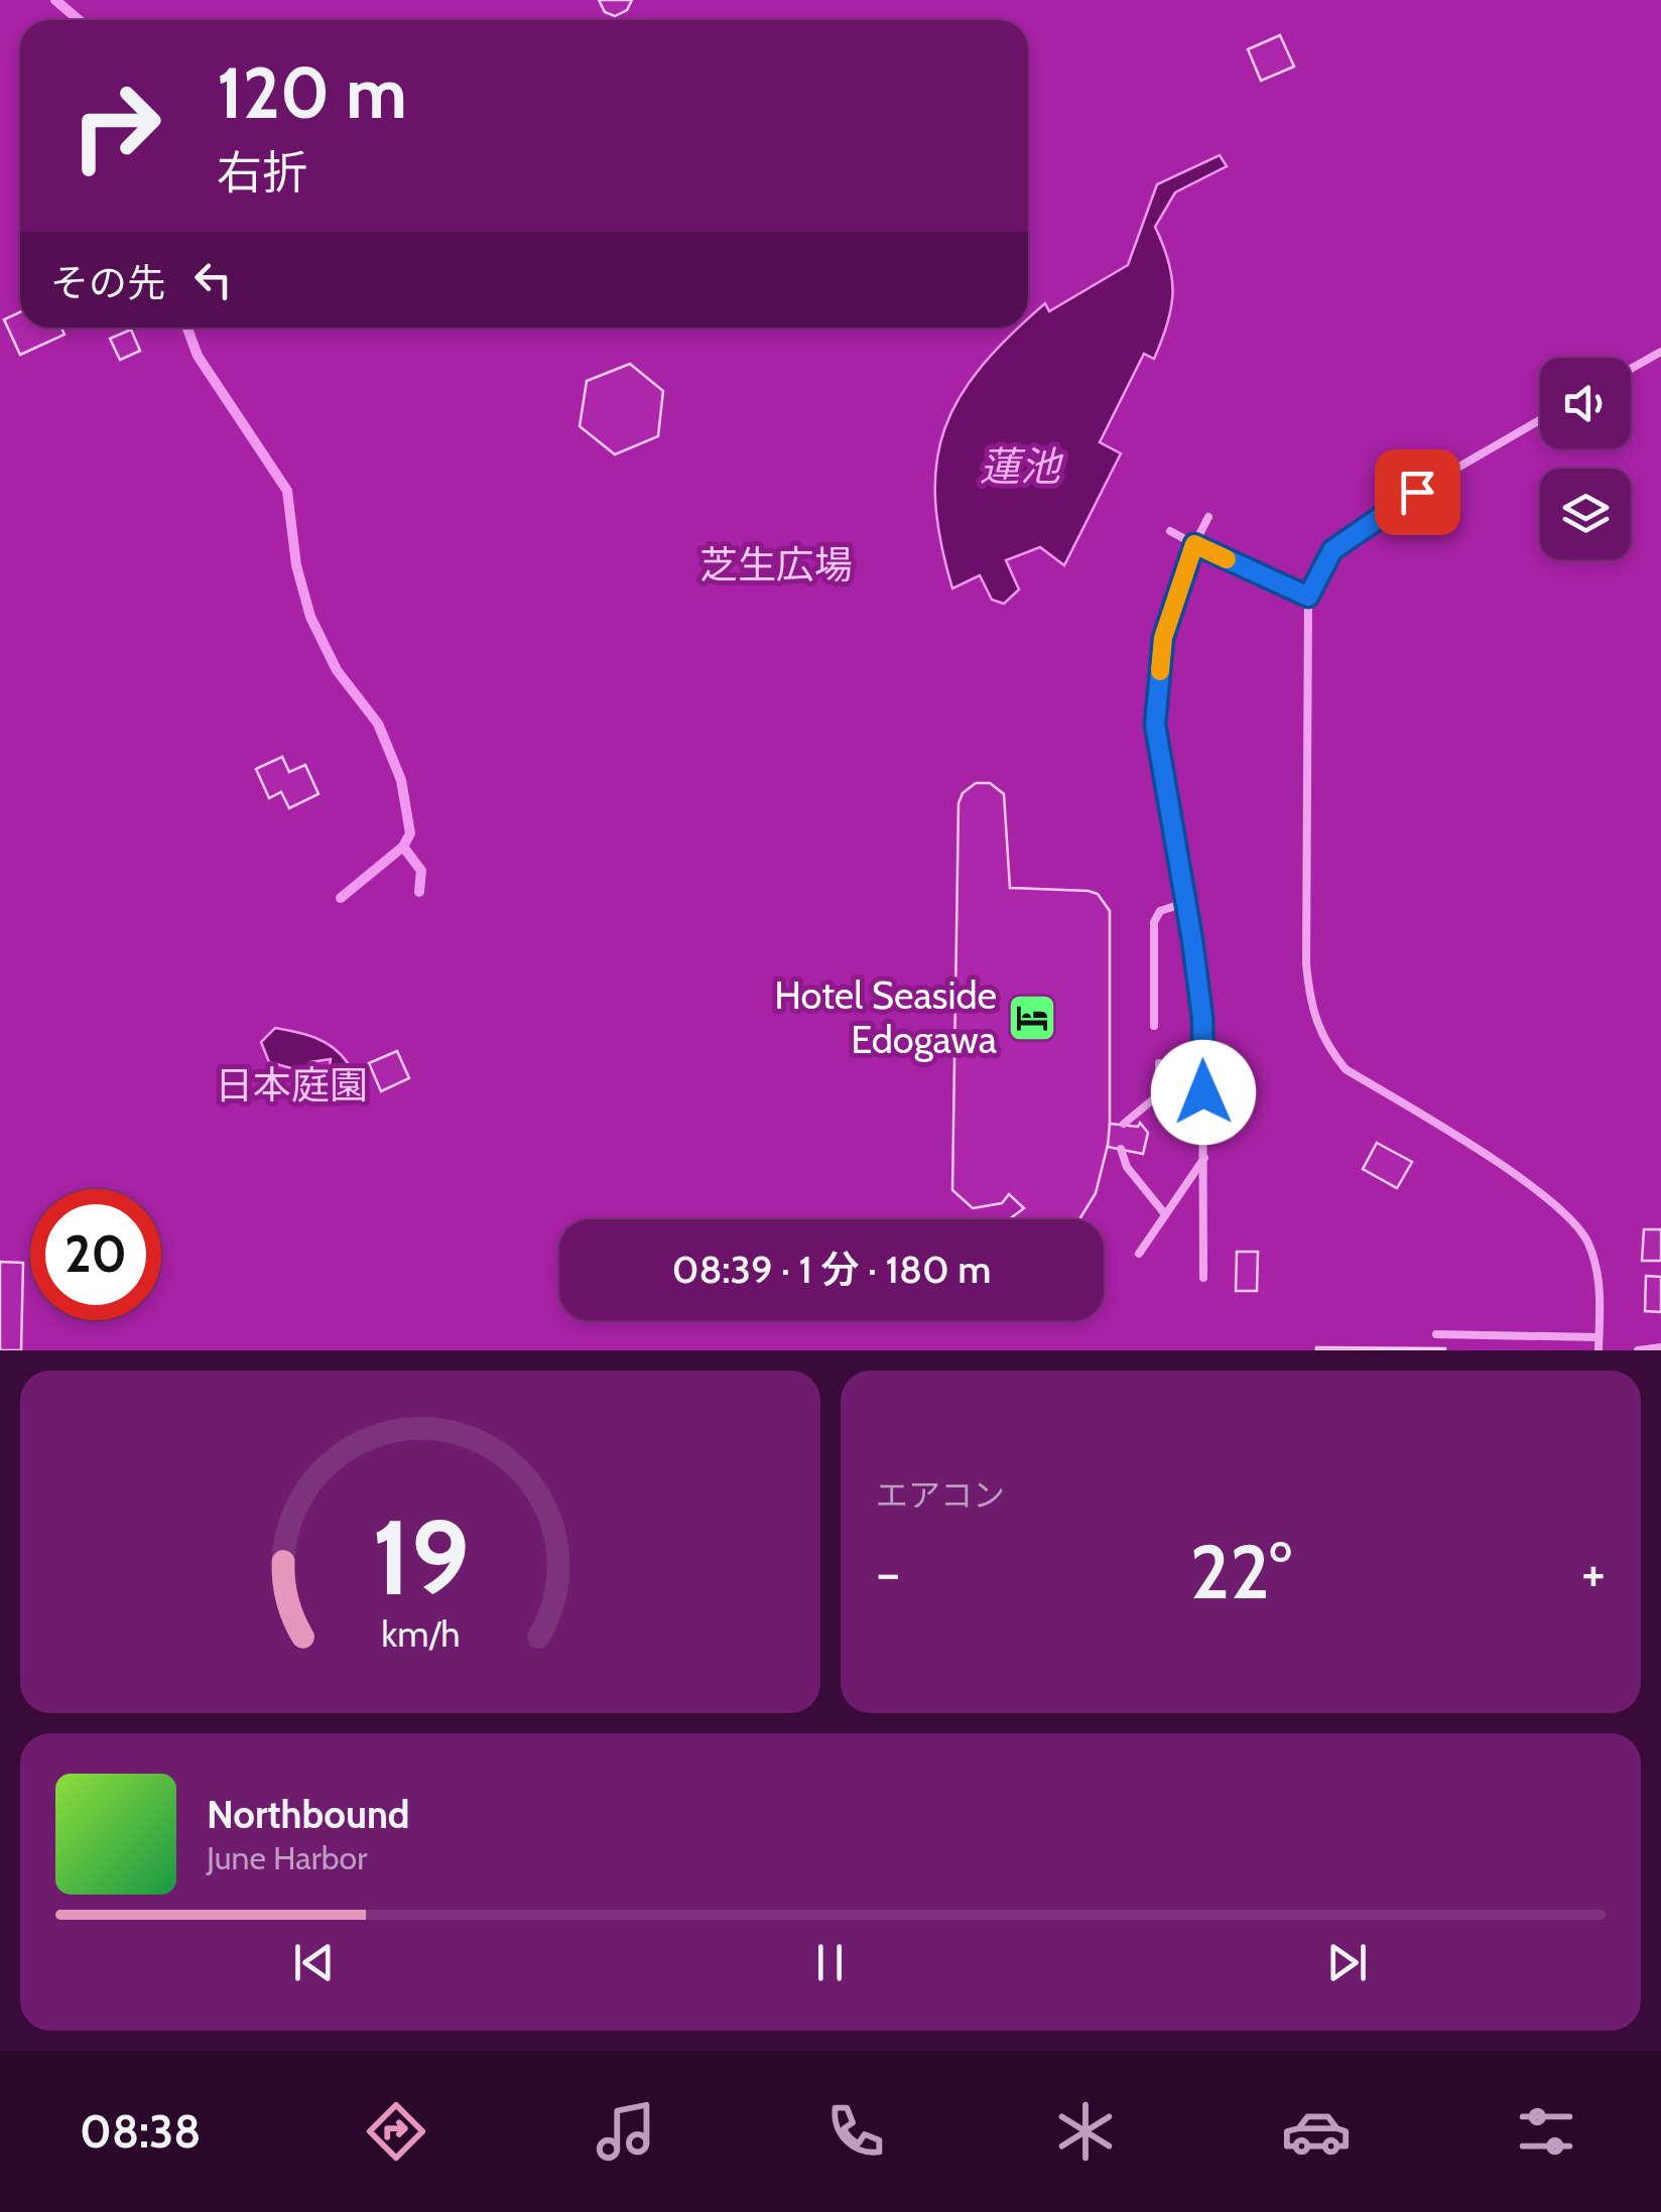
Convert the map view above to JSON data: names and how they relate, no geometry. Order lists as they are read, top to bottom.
{
  "water": ["蓮池"],
  "parks": ["芝生広場", "日本庭園"],
  "places": {
    "hotel": ["Hotel Seaside Edogawa"]
  },
  "page": {
    "turn": ["120 m", "右折"],
    "then": "その先",
    "limit": "20",
    "trip": "08:39 · 1 分 · 180 m",
    "tile": "エアコン",
    "heat": ["−", "22°", "+"],
    "song": ["Northbound", "June Harbor"],
    "tabs": "08:38",
    "gauge": ["19", "km/h"]
  }
}
